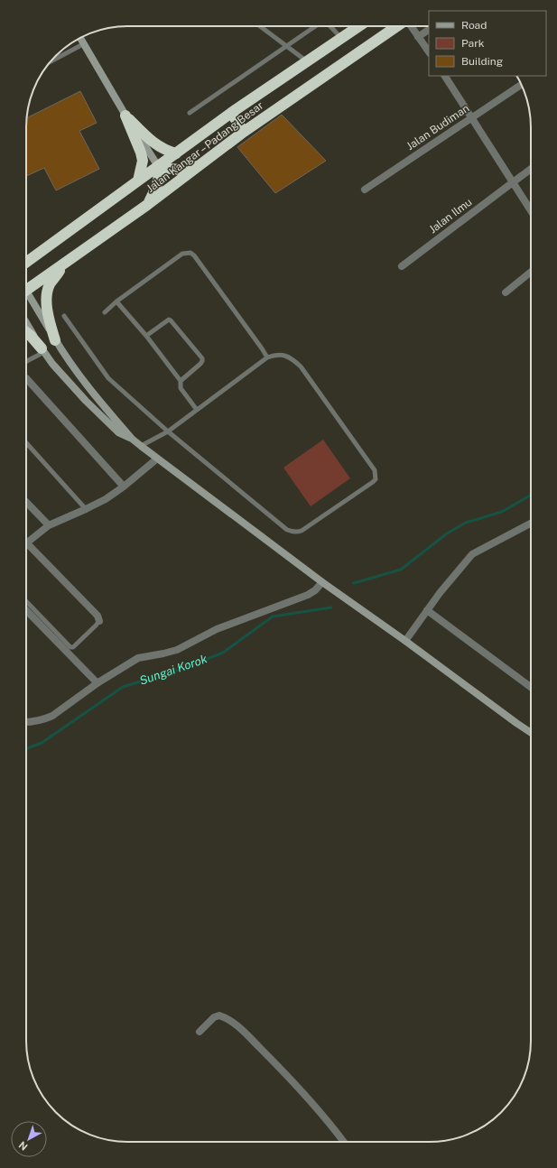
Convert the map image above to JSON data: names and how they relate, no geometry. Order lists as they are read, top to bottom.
{
  "streets": {
    "highway": ["Jalan Kangar – Padang Besar"],
    "street": ["Jalan Budiman", "Jalan Ilmu"]
  },
  "water": ["Sungai Korok"],
  "legend": ["Road", "Park", "Building"],
  "north": "bottom left"
}
